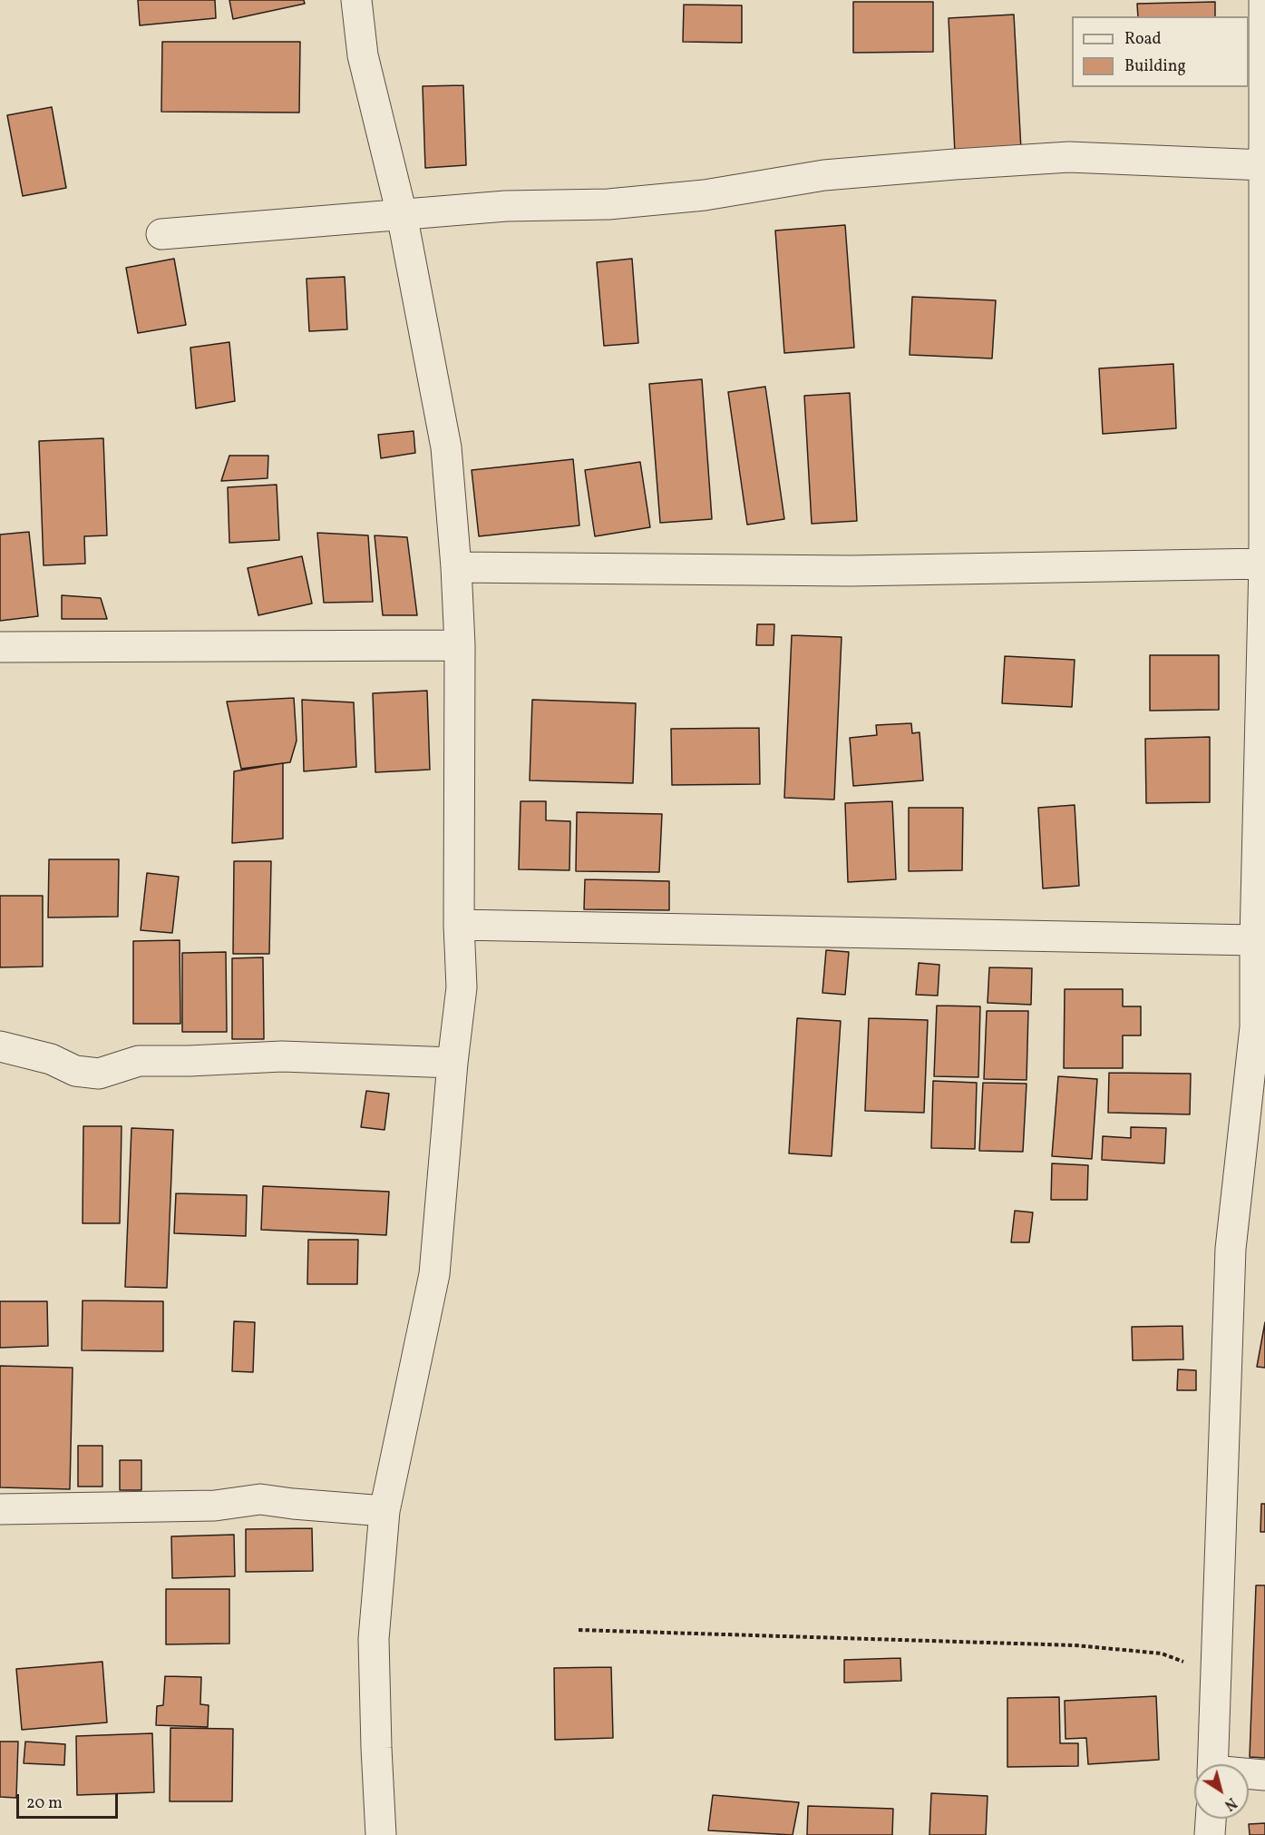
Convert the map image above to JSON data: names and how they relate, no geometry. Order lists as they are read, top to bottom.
{
  "legend": ["Road", "Building"],
  "scale_bar": "20 m",
  "north": "bottom right"
}
